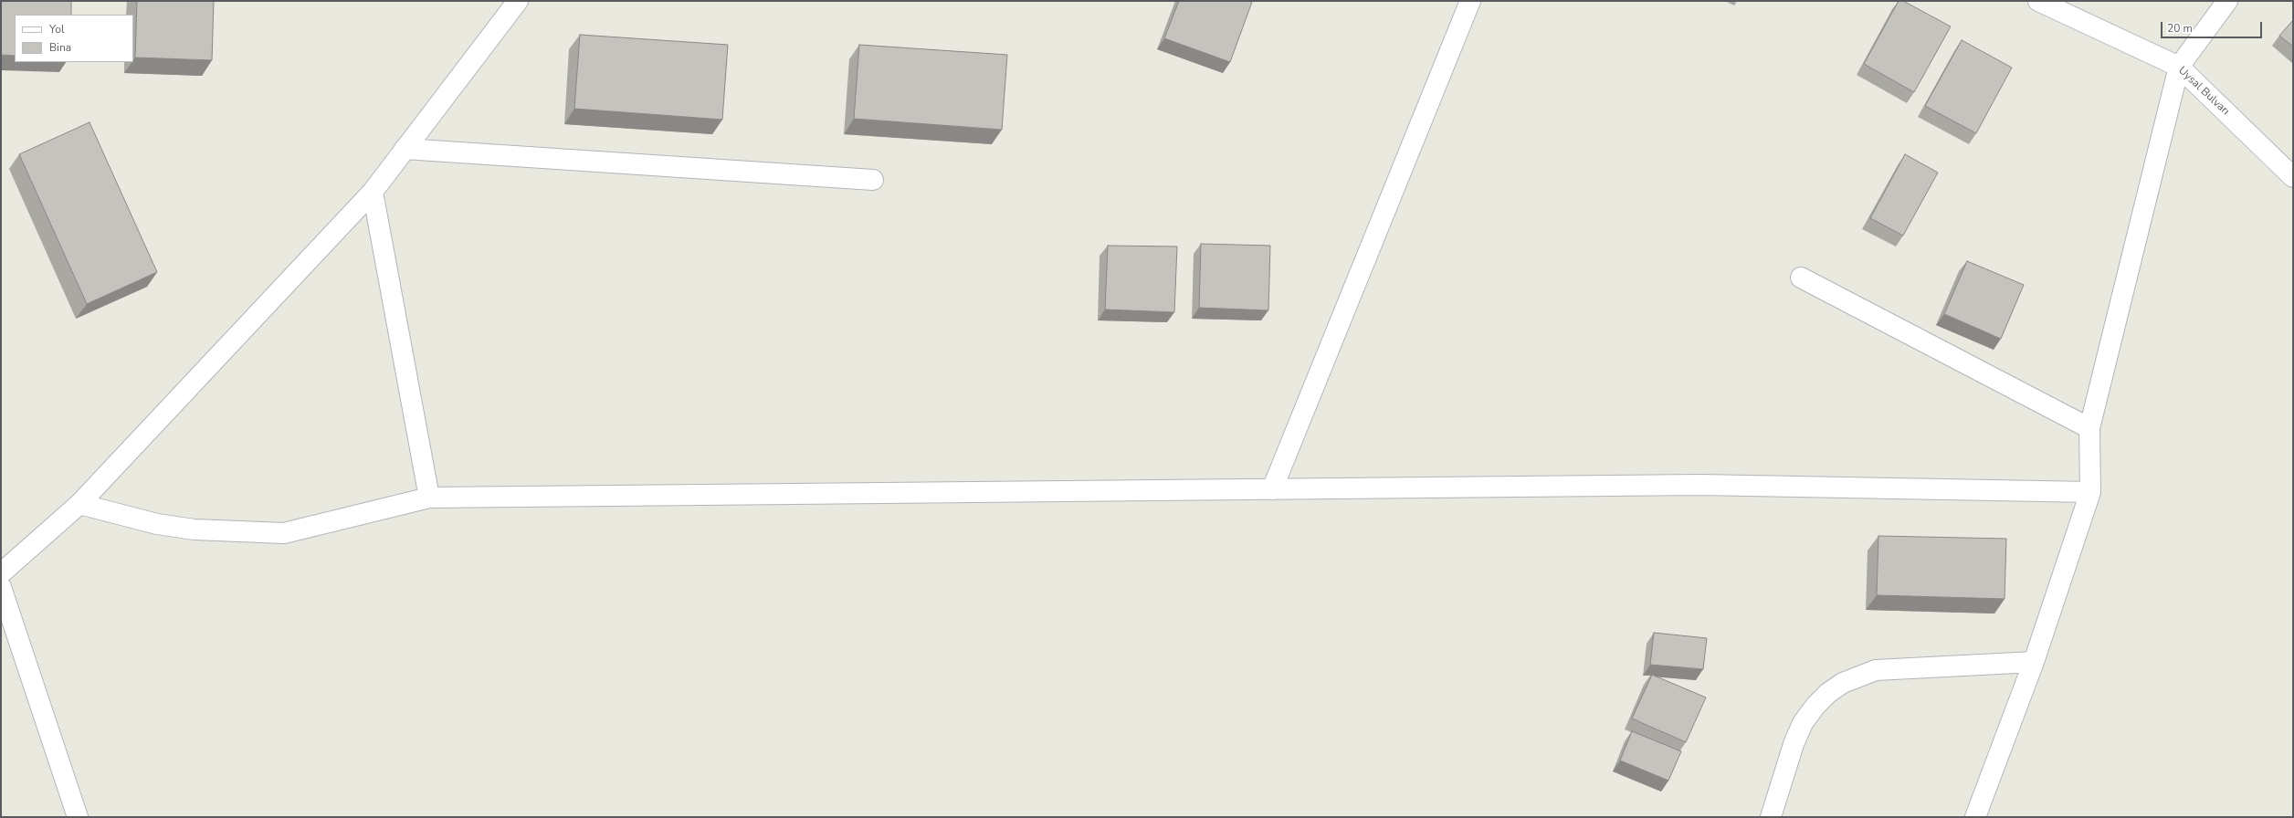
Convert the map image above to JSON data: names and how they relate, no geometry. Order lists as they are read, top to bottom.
{
  "streets": {
    "street": ["Uysal Bulvarı"]
  },
  "legend": ["Yol", "Bina"],
  "scale_bar": "20 m"
}
